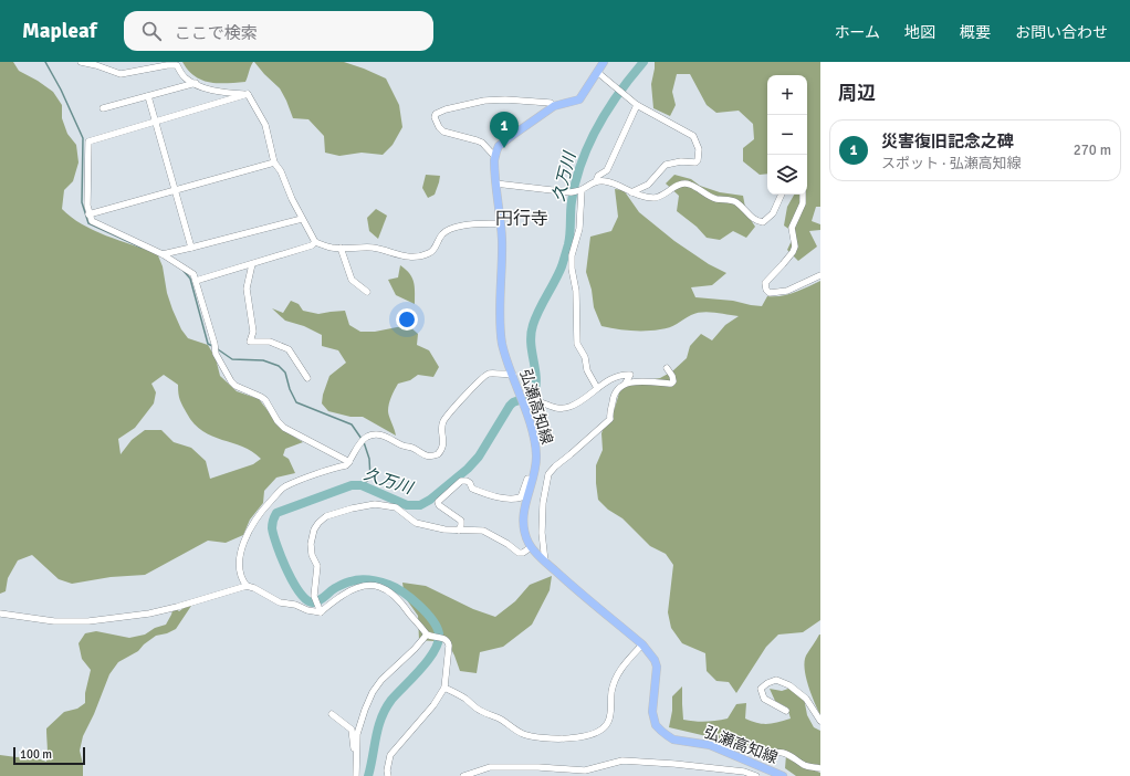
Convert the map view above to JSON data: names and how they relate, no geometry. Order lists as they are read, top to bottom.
{
  "streets": {
    "main road": ["弘瀬高知線"]
  },
  "districts": ["円行寺"],
  "water": ["久万川"],
  "scale_bar": "100 m",
  "page": {
    "header": "Mapleaf",
    "search": "ここで検索",
    "nav": [
      "ホーム",
      "地図",
      "概要",
      "お問い合わせ"
    ],
    "heading": "周辺",
    "map_buttons": ["+", "−"],
    "pins": "1",
    "list": [
      {
        "mark": "1",
        "name": "災害復旧記念之碑",
        "note": "スポット · 弘瀬高知線",
        "value": "270 m"
      }
    ],
    "scale": "100 m"
  }
}
